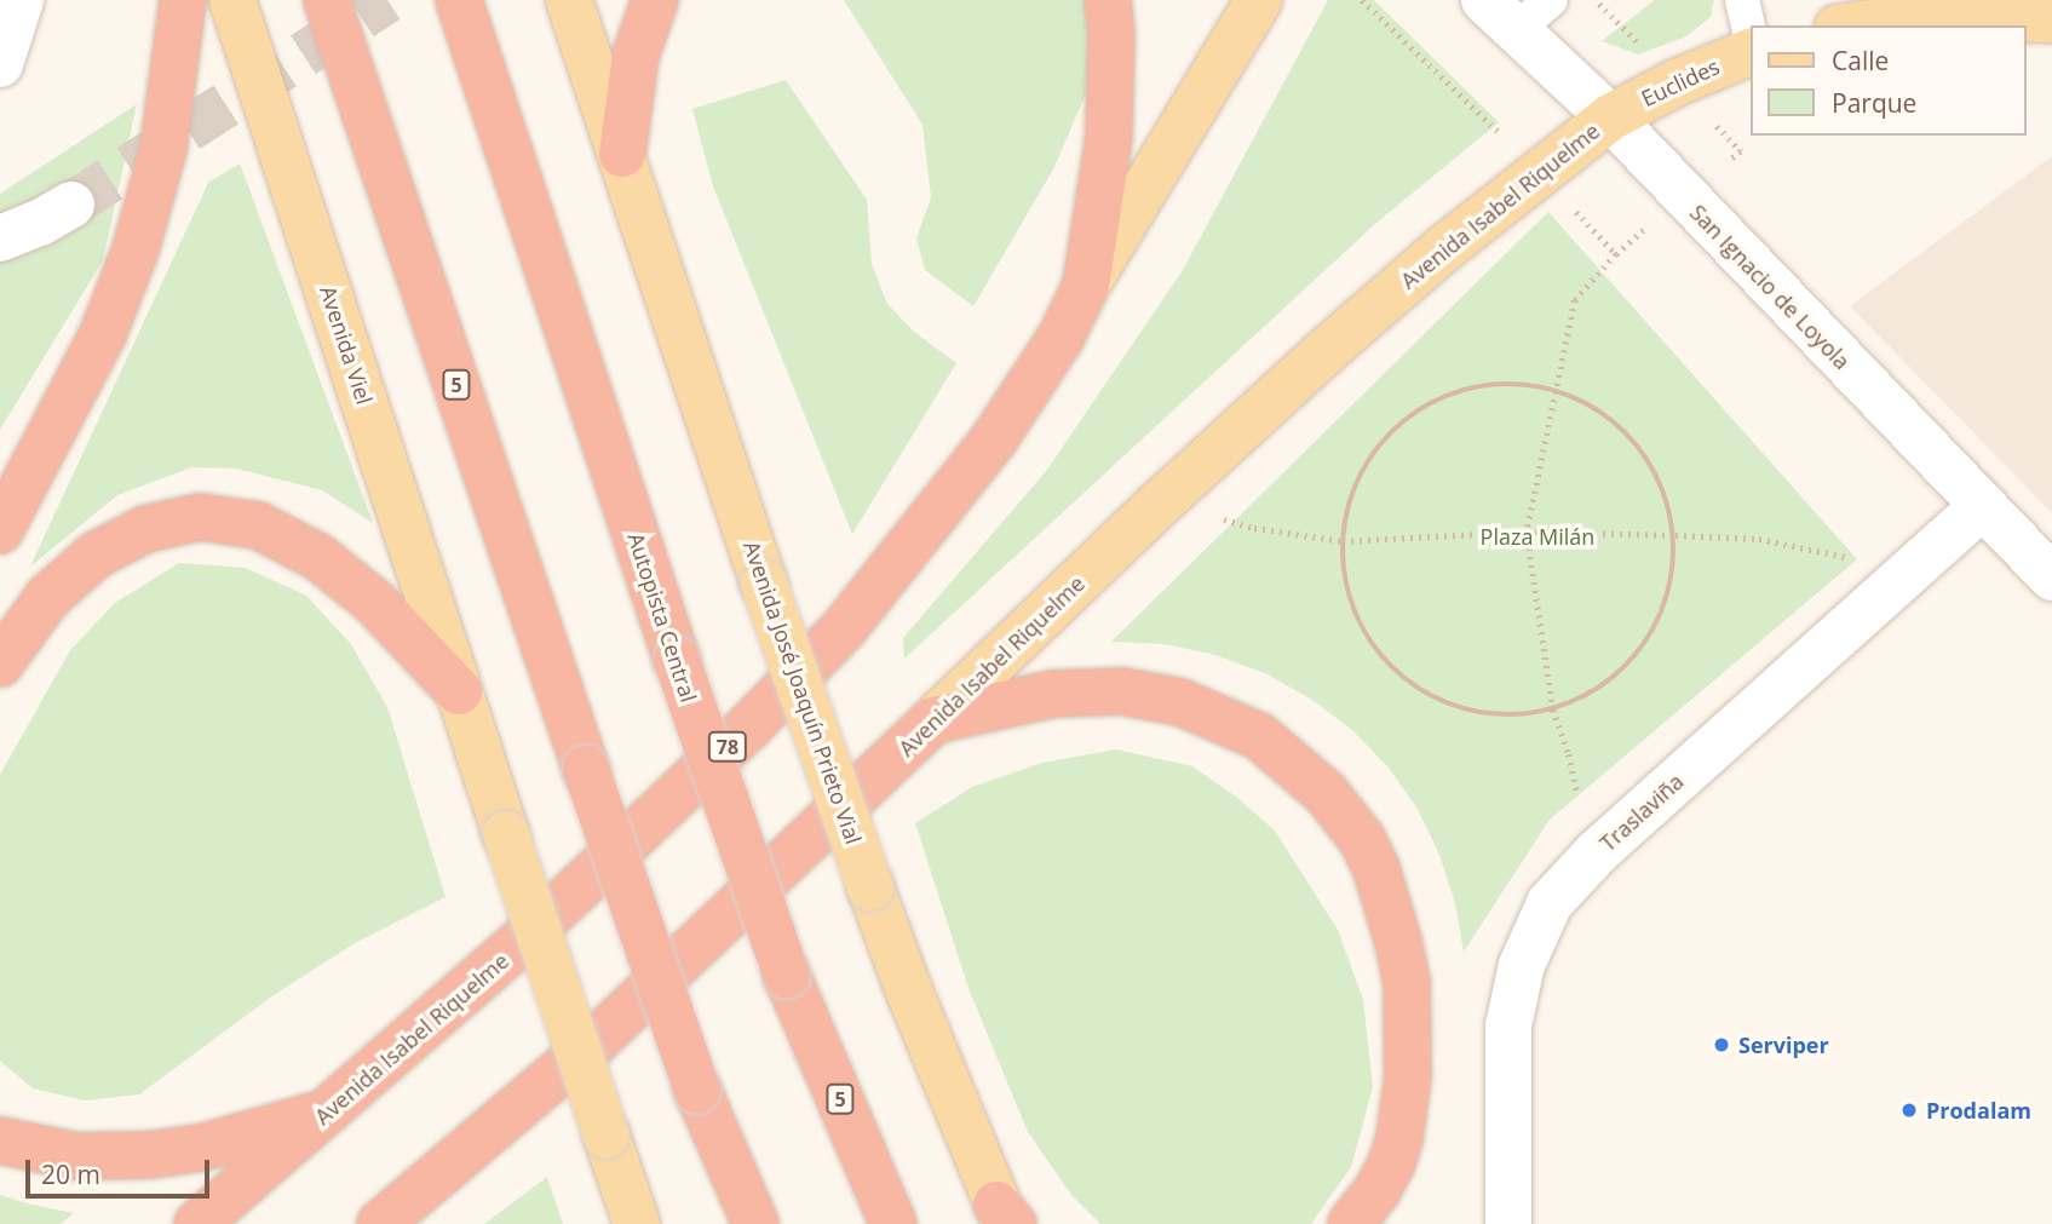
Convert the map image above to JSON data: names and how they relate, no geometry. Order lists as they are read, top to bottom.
{
  "streets": {
    "highway": [
      "Avenida Isabel Riquelme",
      "5",
      "Autopista Central",
      "78"
    ],
    "main road": ["Euclides", "Avenida Viel", "Avenida José Joaquín Prieto Vial"],
    "street": ["San Ignacio de Loyola", "Traslaviña"]
  },
  "crossings": [
    ["Euclides", "Avenida Isabel Riquelme"],
    ["Euclides", "San Ignacio de Loyola"],
    ["Avenida Isabel Riquelme", "San Ignacio de Loyola"],
    ["San Ignacio de Loyola", "Traslaviña"]
  ],
  "parks": ["Plaza Milán"],
  "places": ["Serviper", "Prodalam"],
  "legend": ["Calle", "Parque"],
  "scale_bar": "20 m"
}
